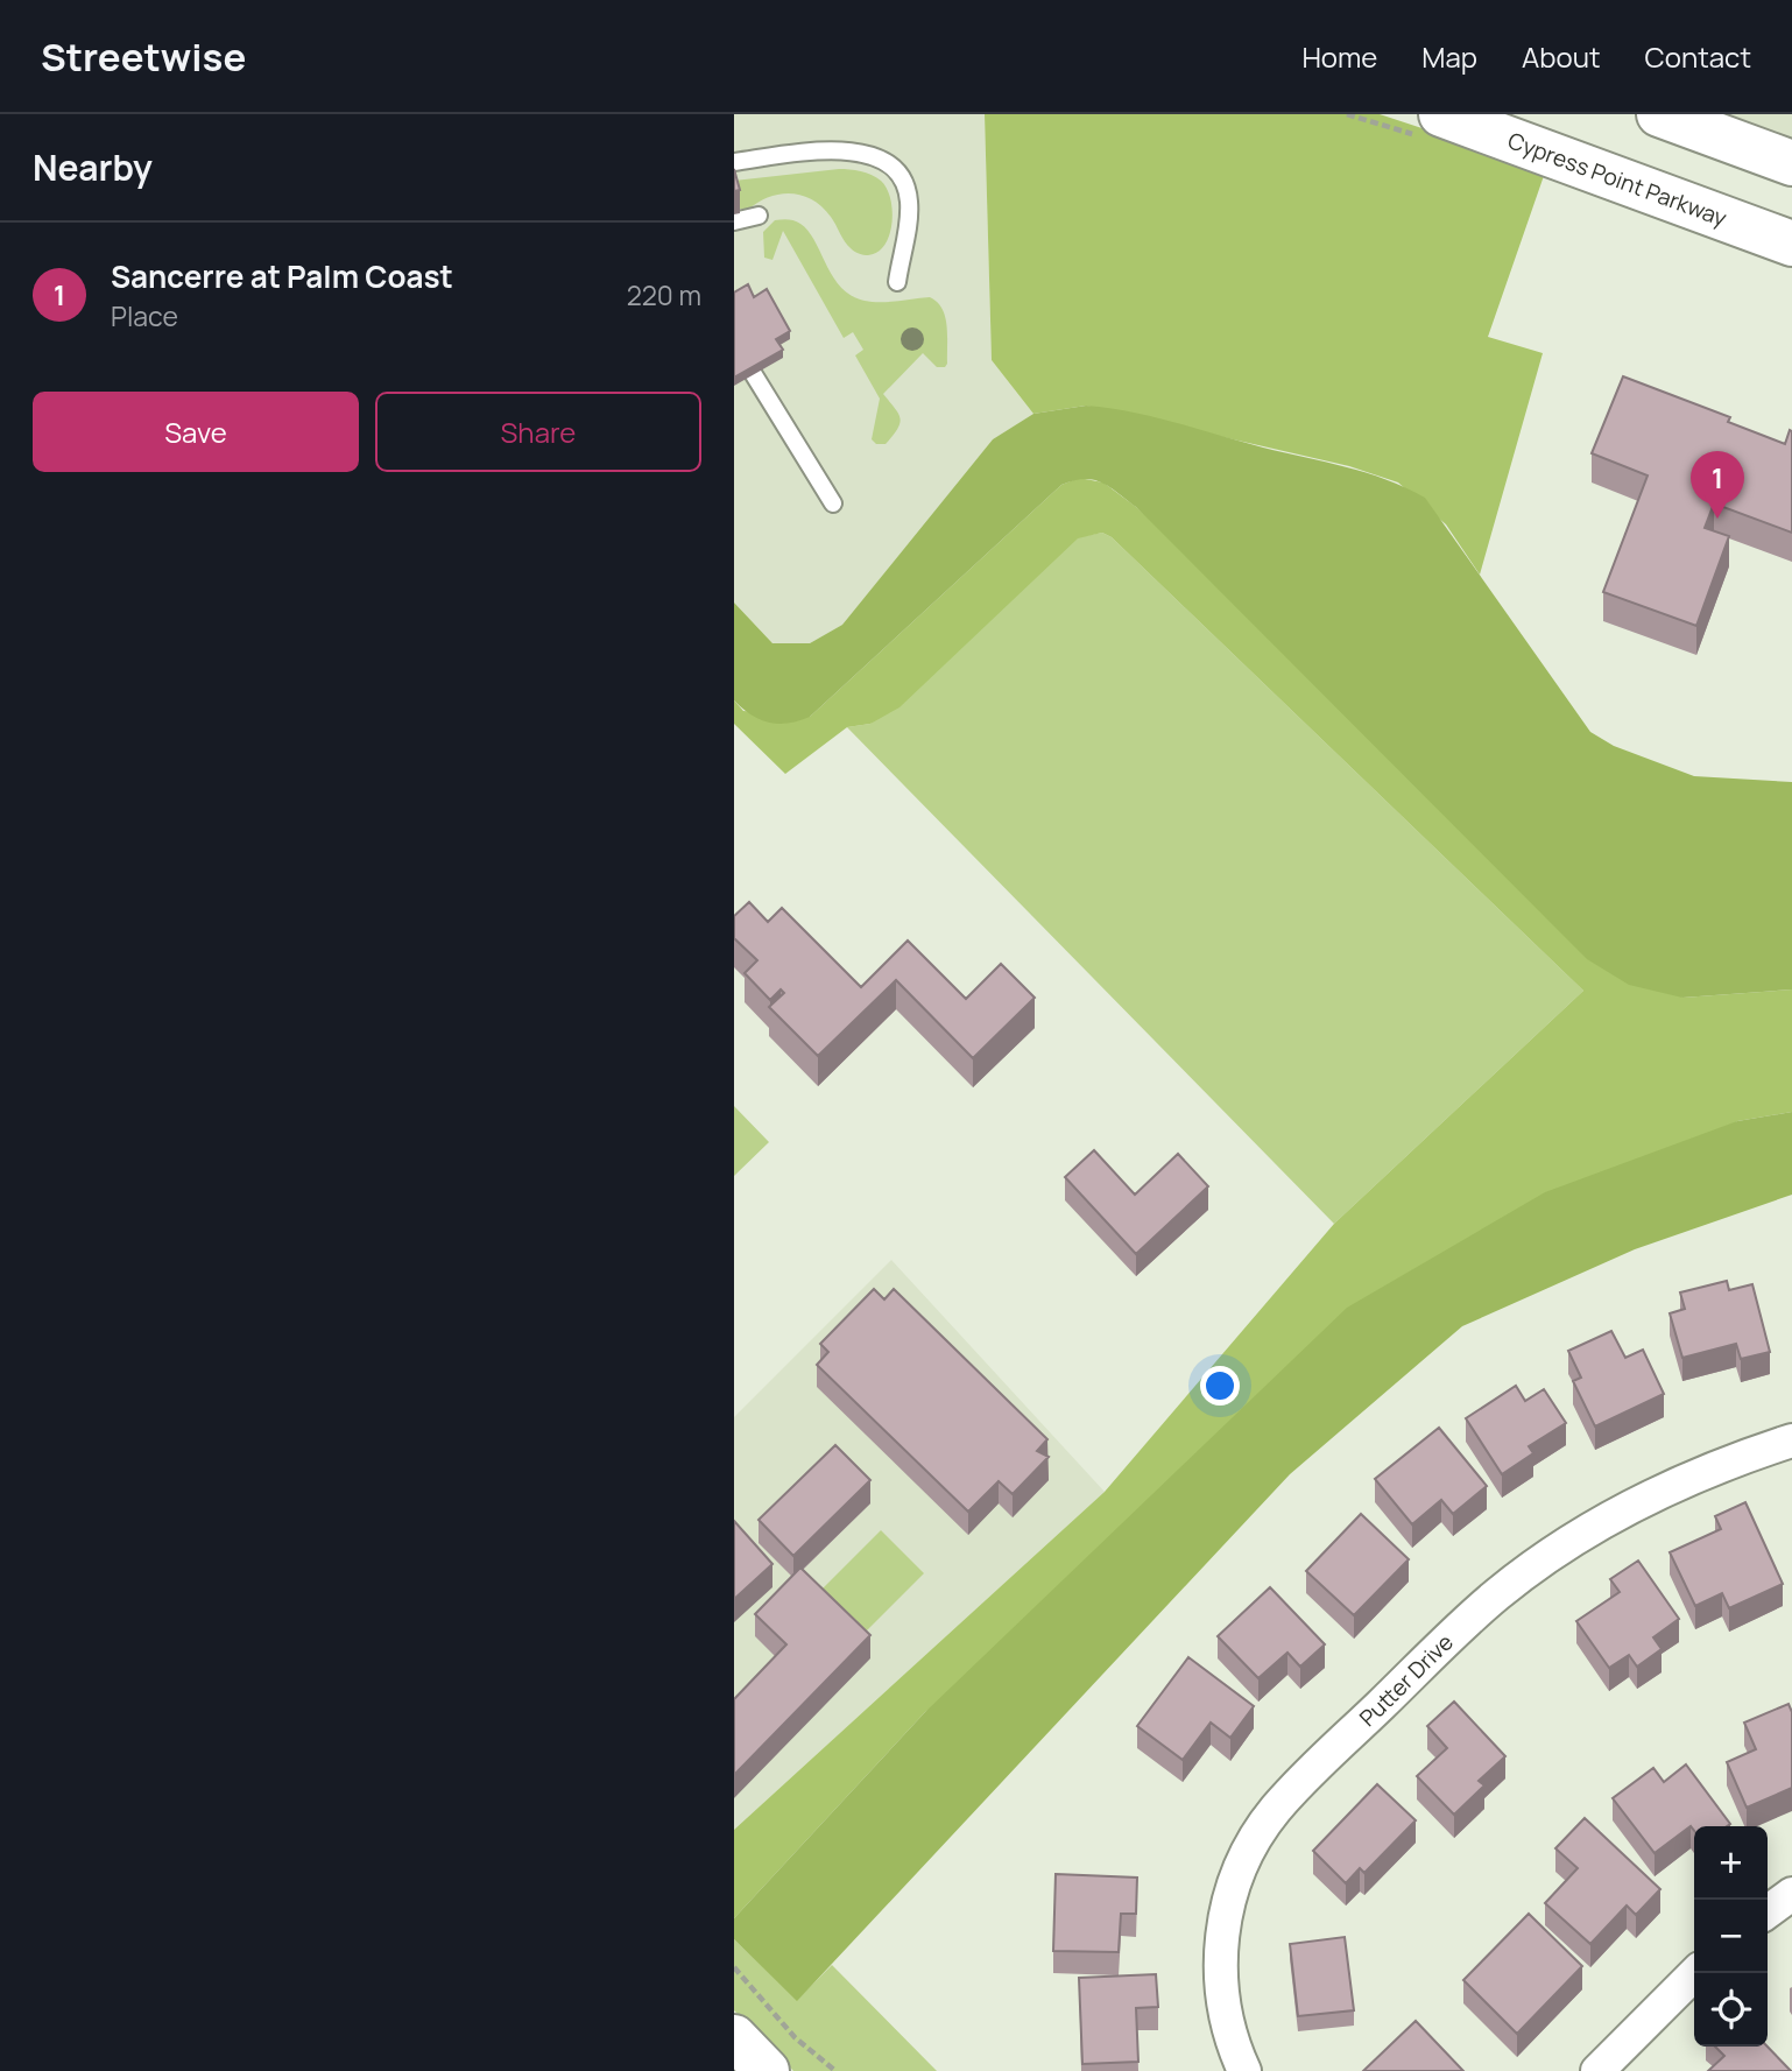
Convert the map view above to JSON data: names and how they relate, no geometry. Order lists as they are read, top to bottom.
{
  "streets": {
    "street": ["Cypress Point Parkway", "Putter Drive"]
  },
  "page": {
    "header": "Streetwise",
    "nav": [
      "Home",
      "Map",
      "About",
      "Contact"
    ],
    "heading": "Nearby",
    "list": [
      {
        "mark": "1",
        "name": "Sancerre at Palm Coast",
        "note": "Place",
        "value": "220 m"
      }
    ],
    "buttons": ["Save", "Share"],
    "pins": "1",
    "map_buttons": ["+", "−"]
  }
}
